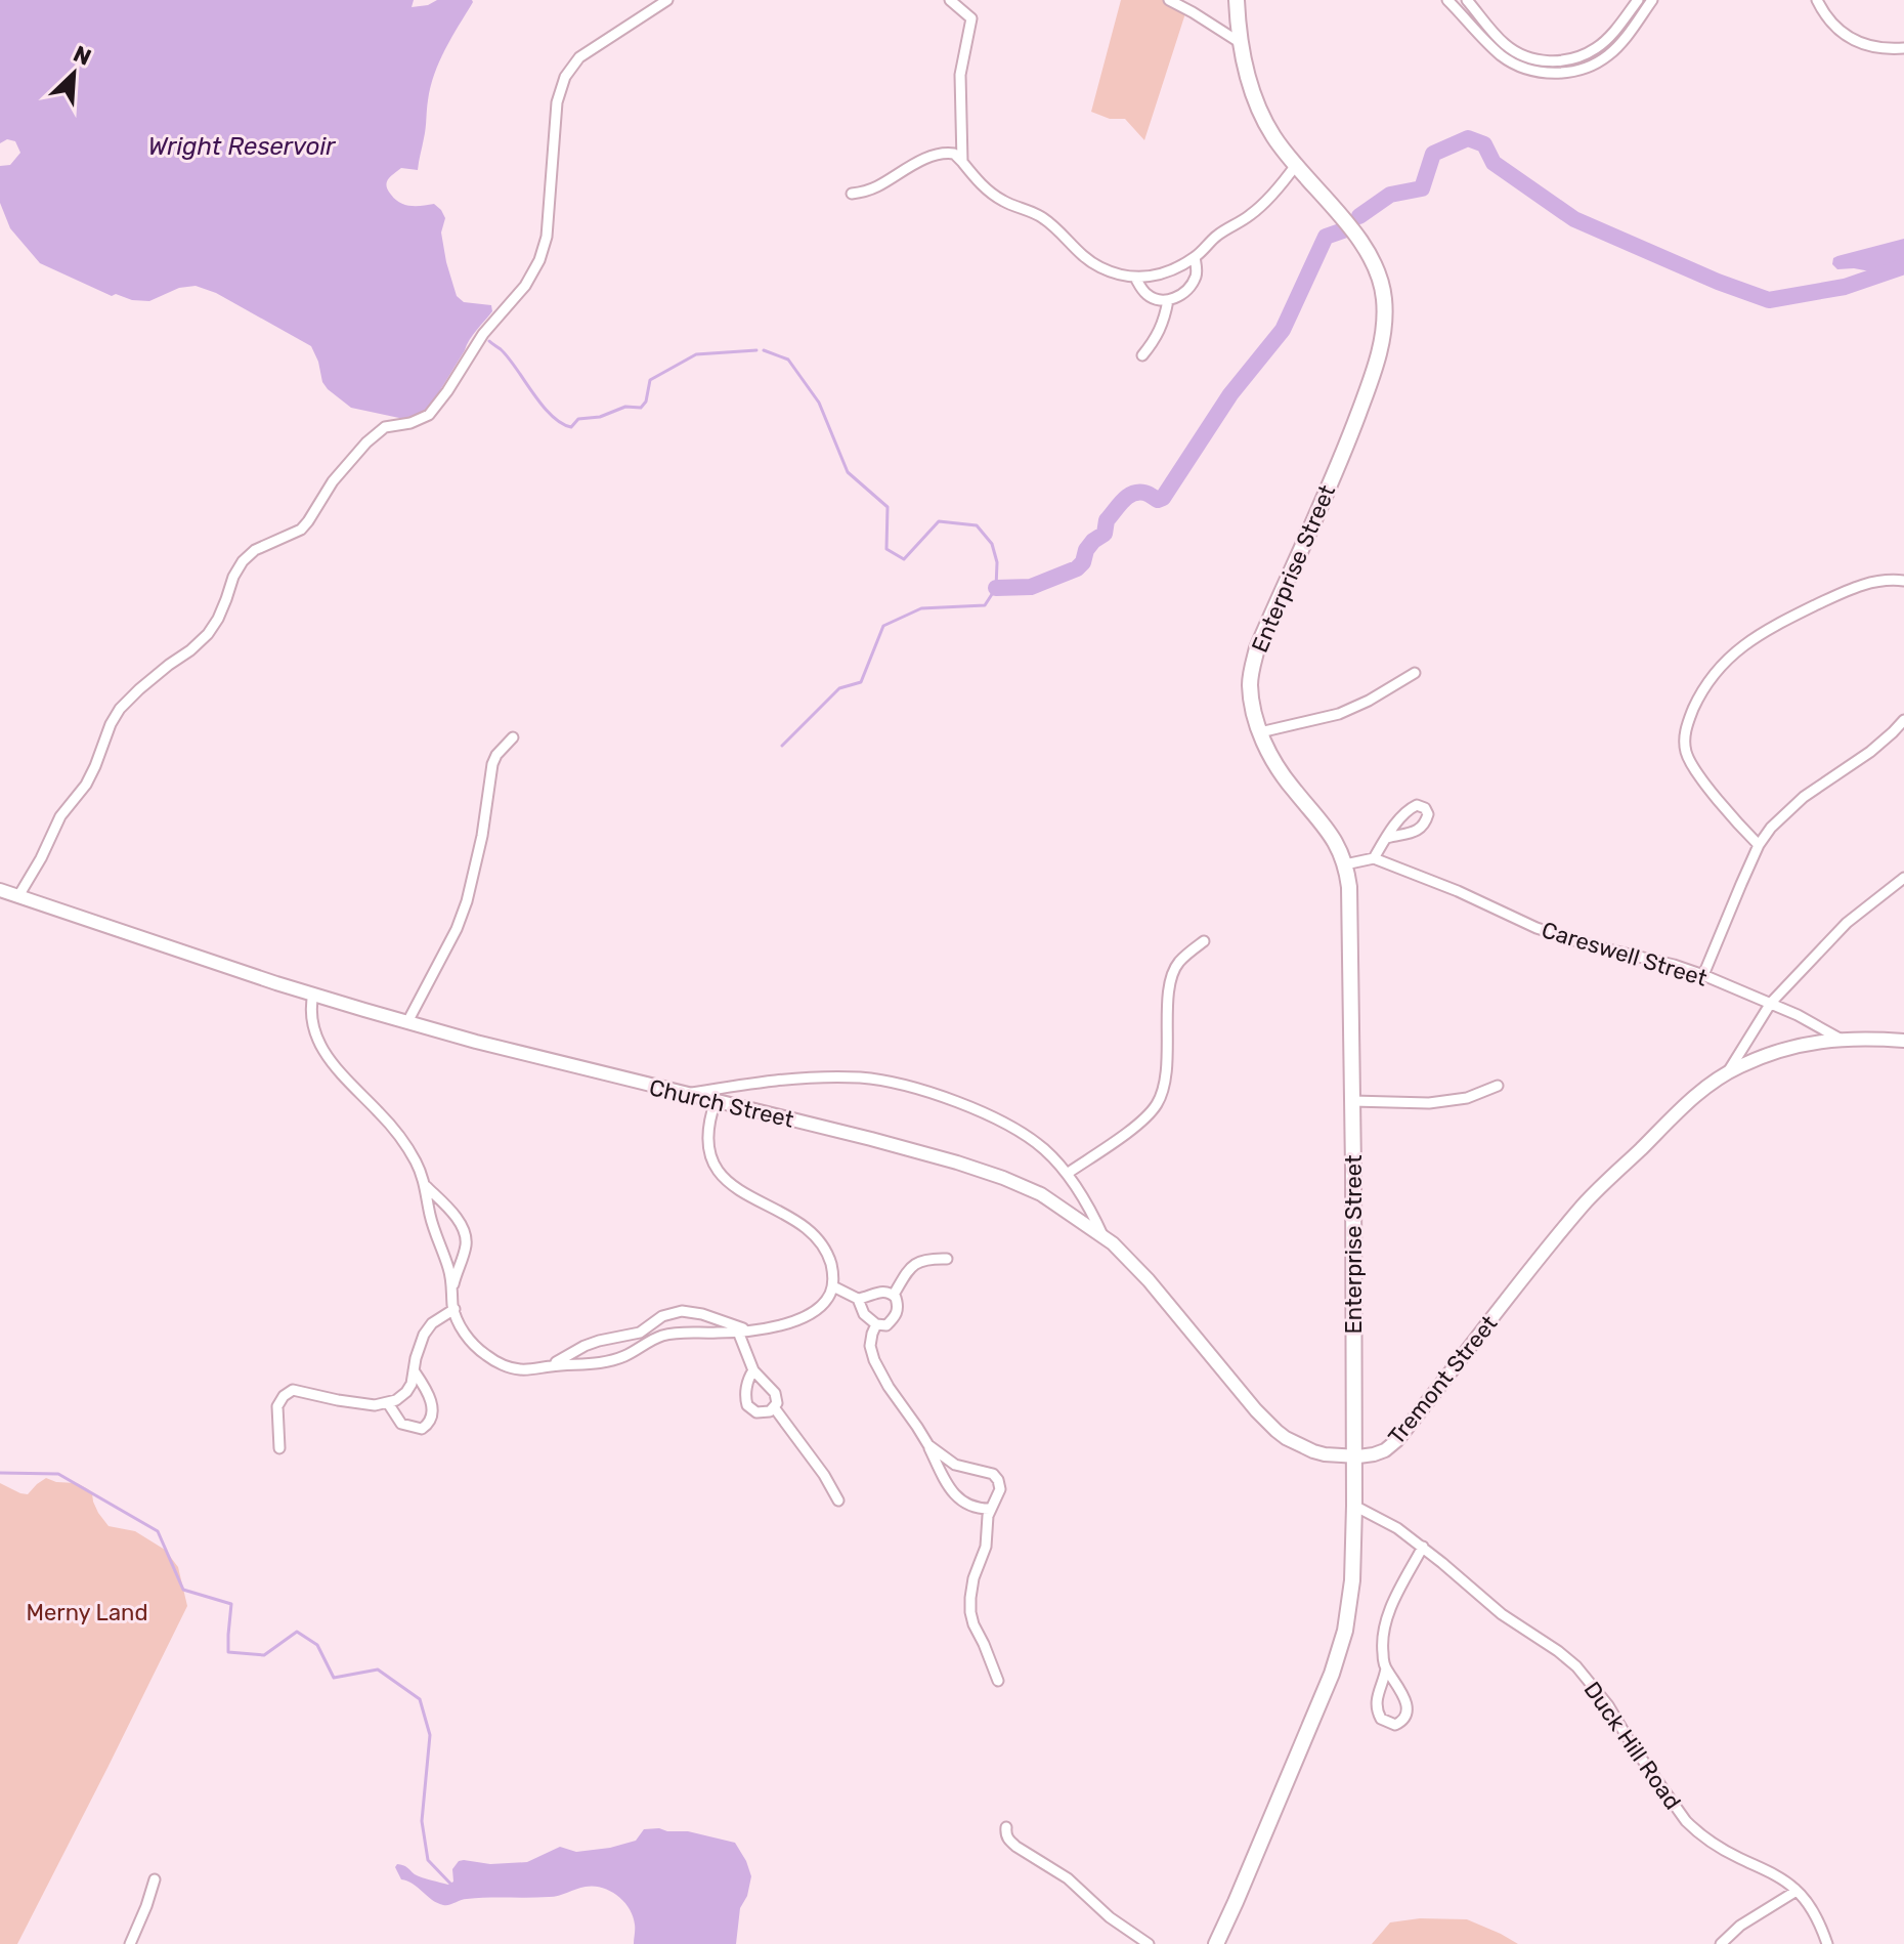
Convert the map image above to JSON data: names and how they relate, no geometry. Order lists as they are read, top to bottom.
{
  "streets": {
    "main road": [
      "Enterprise Street",
      "Careswell Street",
      "Church Street",
      "Tremont Street"
    ],
    "street": ["Duck Hill Road"]
  },
  "crossings": [
    ["Enterprise Street", "Church Street"],
    ["Enterprise Street", "Tremont Street"],
    ["Careswell Street", "Tremont Street"],
    ["Church Street", "Tremont Street"]
  ],
  "water": ["Wright Reservoir"],
  "parks": ["Merny Land"],
  "north": "top right"
}
